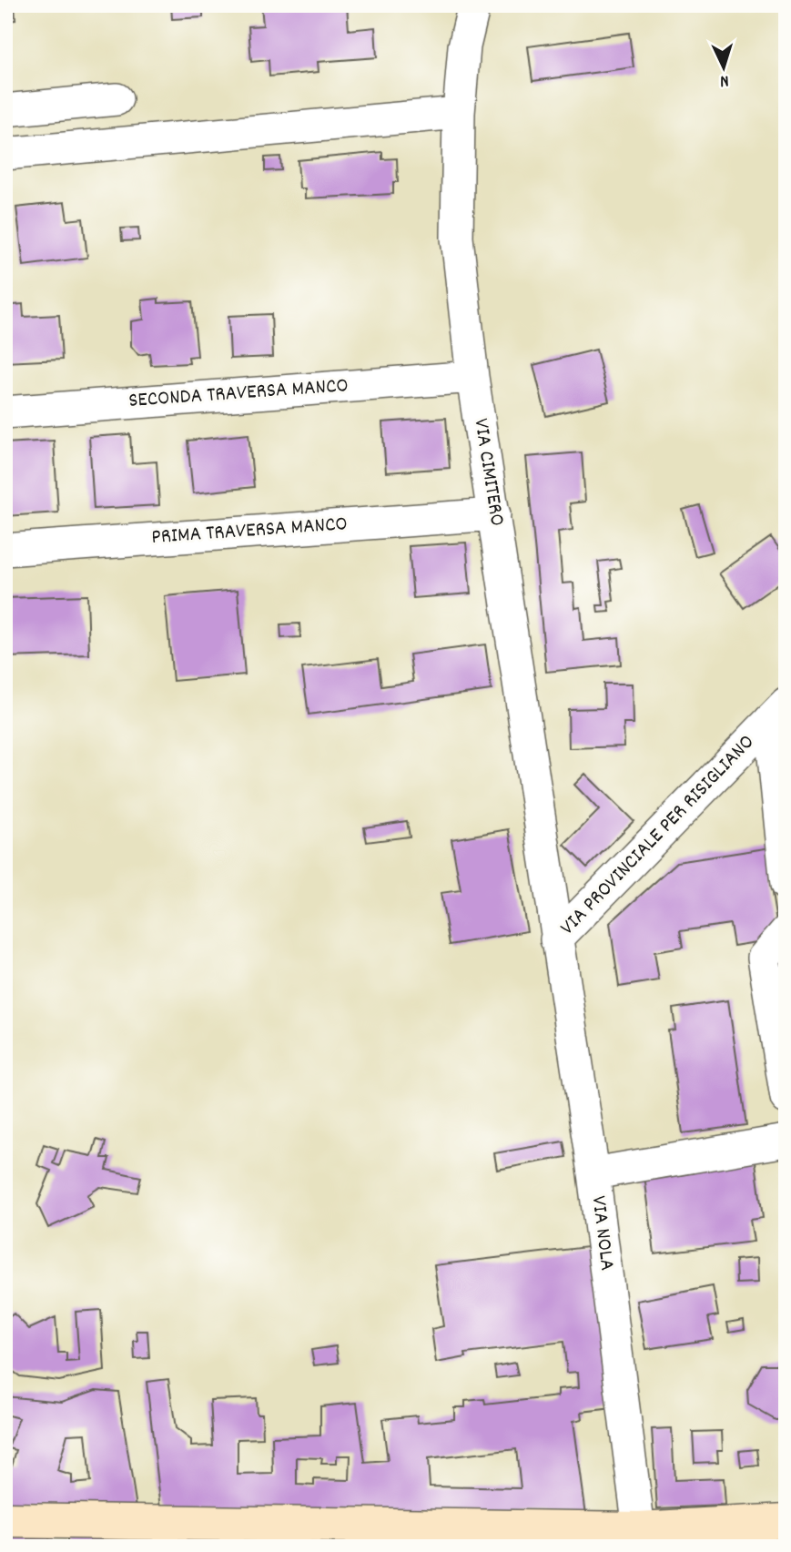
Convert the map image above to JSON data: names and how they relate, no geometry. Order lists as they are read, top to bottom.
{
  "streets": {
    "street": [
      "SECONDA TRAVERSA MANCO",
      "VIA CIMITERO",
      "PRIMA TRAVERSA MANCO",
      "VIA PROVINCIALE PER RISIGLIANO",
      "VIA NOLA"
    ]
  },
  "crossings": [
    ["SECONDA TRAVERSA MANCO", "VIA CIMITERO"],
    ["VIA CIMITERO", "PRIMA TRAVERSA MANCO"],
    ["VIA CIMITERO", "VIA PROVINCIALE PER RISIGLIANO"],
    ["VIA CIMITERO", "VIA NOLA"],
    ["VIA PROVINCIALE PER RISIGLIANO", "VIA NOLA"]
  ],
  "north": "bottom"
}
